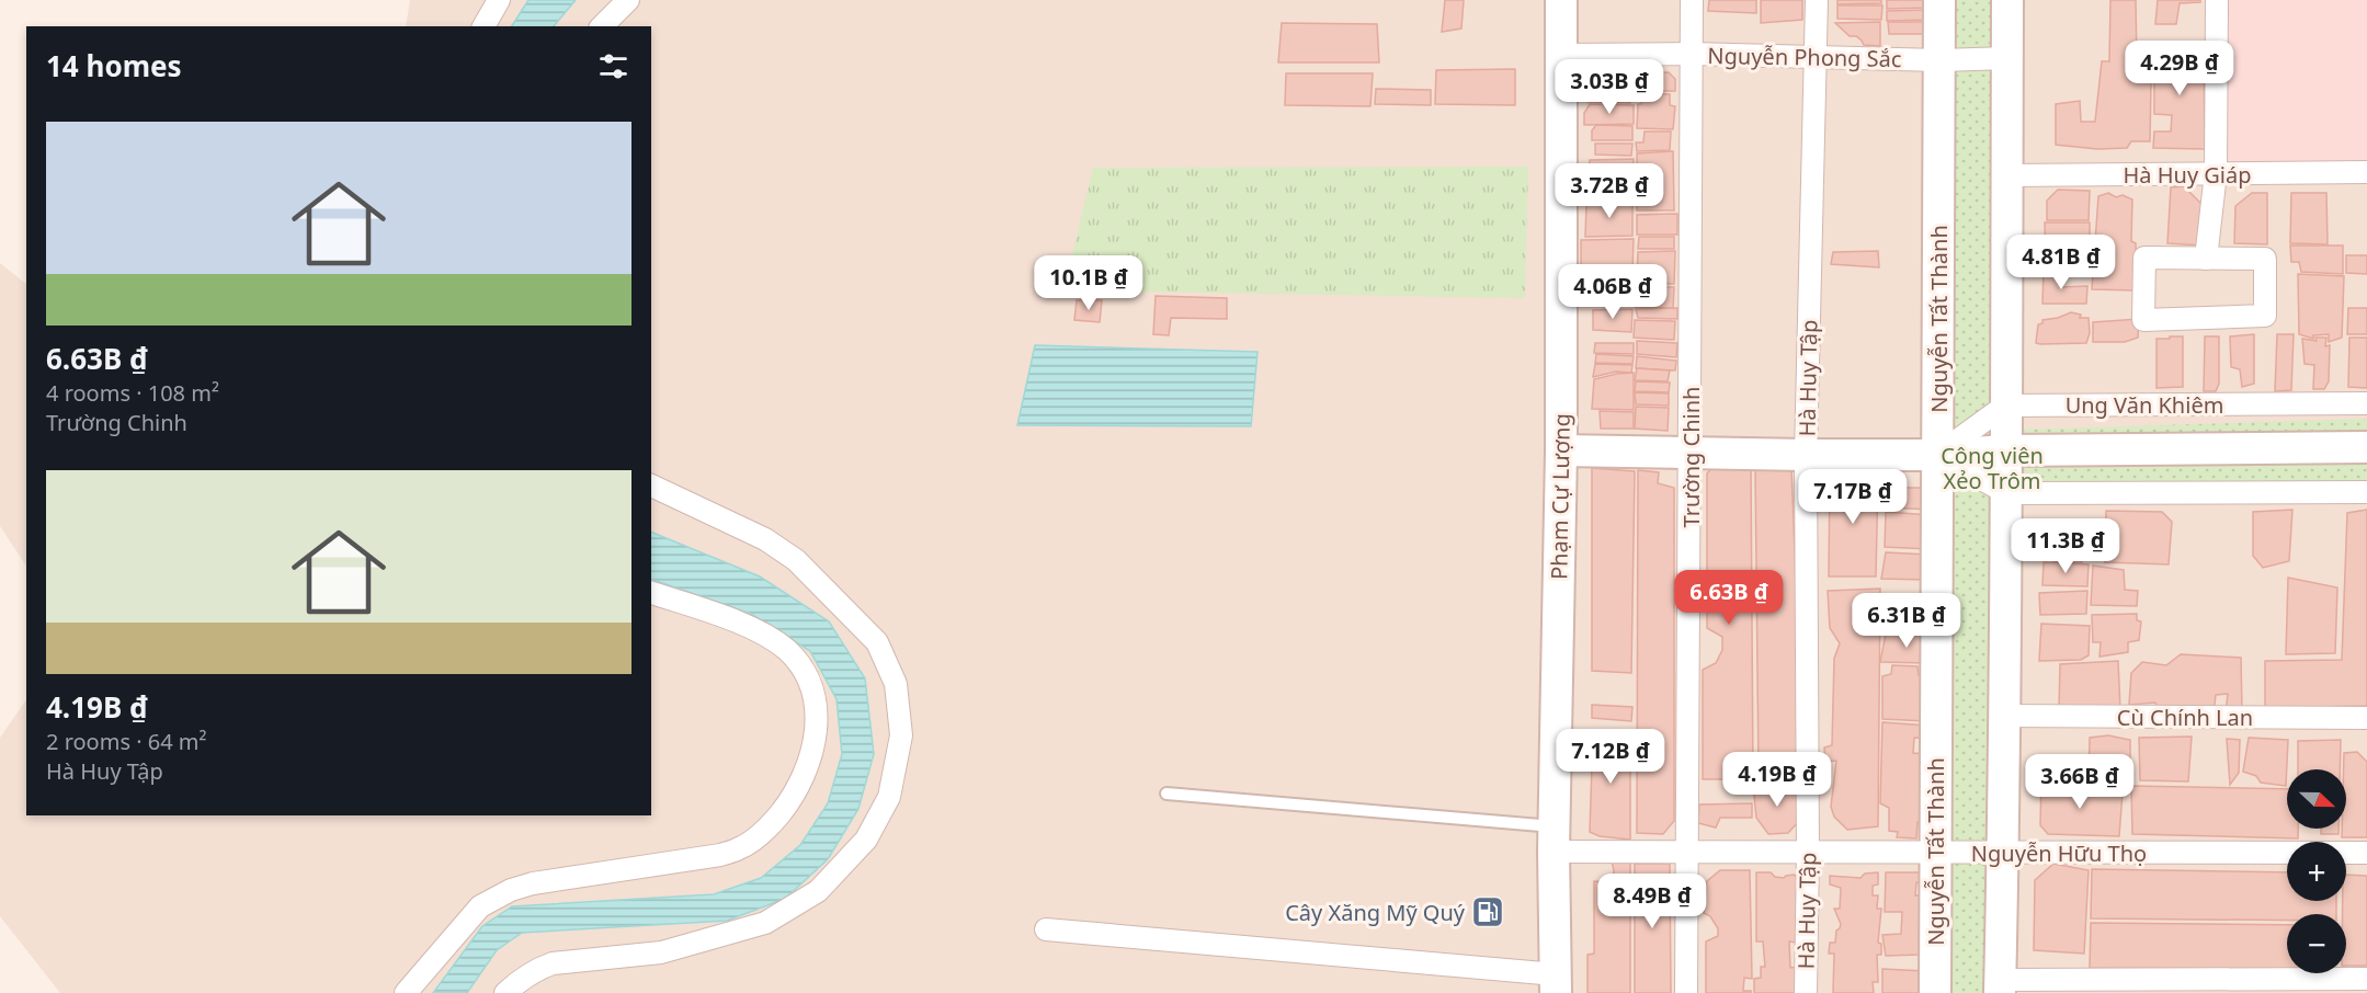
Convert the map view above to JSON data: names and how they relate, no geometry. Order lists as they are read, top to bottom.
{
  "streets": {
    "street": [
      "Nguyễn Phong Sắc",
      "Hà Huy Giáp",
      "Nguyễn Tất Thành",
      "Hà Huy Tập",
      "Ung Văn Khiêm",
      "Trường Chinh",
      "Phạm Cự Lượng",
      "Cù Chính Lan",
      "Nguyễn Hữu Thọ"
    ]
  },
  "crossings": [
    ["Nguyễn Phong Sắc", "Nguyễn Tất Thành"],
    ["Nguyễn Phong Sắc", "Hà Huy Tập"],
    ["Nguyễn Phong Sắc", "Trường Chinh"],
    ["Nguyễn Phong Sắc", "Phạm Cự Lượng"],
    ["Nguyễn Tất Thành", "Ung Văn Khiêm"],
    ["Nguyễn Tất Thành", "Nguyễn Hữu Thọ"],
    ["Hà Huy Tập", "Ung Văn Khiêm"],
    ["Hà Huy Tập", "Nguyễn Hữu Thọ"],
    ["Ung Văn Khiêm", "Trường Chinh"],
    ["Ung Văn Khiêm", "Phạm Cự Lượng"],
    ["Trường Chinh", "Nguyễn Hữu Thọ"],
    ["Phạm Cự Lượng", "Nguyễn Hữu Thọ"]
  ],
  "parks": ["Công viên Xẻo Trôm"],
  "places": {
    "fuel station": ["Cây Xăng Mỹ Quý"]
  },
  "north": "right",
  "page": {
    "heading": "14 homes",
    "price": [
      "4.29B ₫",
      "3.03B ₫",
      "3.72B ₫",
      "4.81B ₫",
      "10.1B ₫",
      "4.06B ₫",
      "7.17B ₫",
      "11.3B ₫",
      "6.63B ₫",
      "6.31B ₫",
      "7.12B ₫",
      "4.19B ₫",
      "3.66B ₫",
      "8.49B ₫"
    ],
    "list": [
      {
        "name": "6.63B ₫",
        "note": "4 rooms · 108 m² · Trường Chinh"
      },
      {
        "name": "4.19B ₫",
        "note": "2 rooms · 64 m² · Hà Huy Tập"
      }
    ],
    "map_buttons": ["+", "−"]
  }
}
